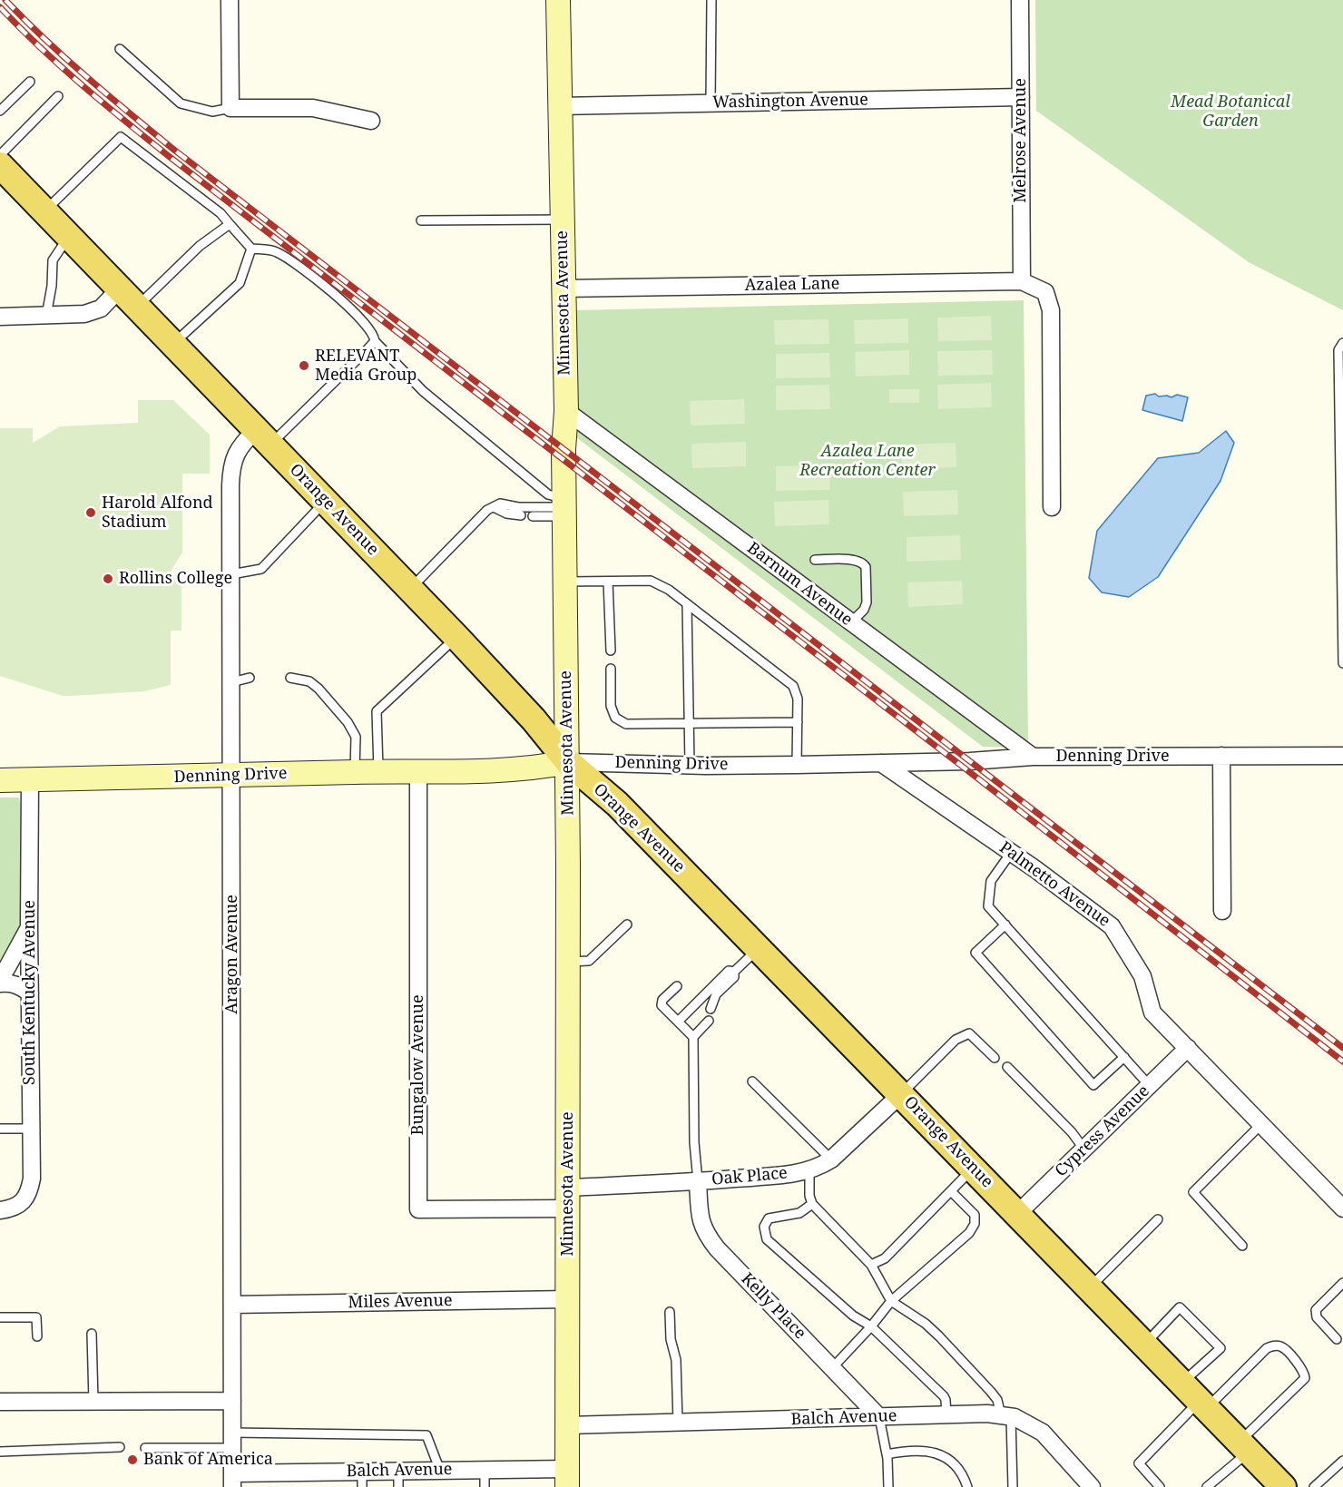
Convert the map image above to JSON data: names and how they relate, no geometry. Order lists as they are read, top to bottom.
{
  "streets": {
    "main road": ["Orange Avenue"],
    "street": [
      "Washington Avenue",
      "Melrose Avenue",
      "Azalea Lane",
      "Minnesota Avenue",
      "Barnum Avenue",
      "Denning Drive",
      "Palmetto Avenue",
      "Aragon Avenue",
      "South Kentucky Avenue",
      "Bungalow Avenue",
      "Cypress Avenue",
      "Oak Place",
      "Miles Avenue",
      "Kelly Place",
      "Balch Avenue"
    ]
  },
  "crossings": [
    ["Washington Avenue", "Melrose Avenue"],
    ["Washington Avenue", "Minnesota Avenue"],
    ["Melrose Avenue", "Azalea Lane"],
    ["Azalea Lane", "Minnesota Avenue"],
    ["Minnesota Avenue", "Orange Avenue"],
    ["Minnesota Avenue", "Barnum Avenue"],
    ["Minnesota Avenue", "Denning Drive"],
    ["Minnesota Avenue", "Bungalow Avenue"],
    ["Minnesota Avenue", "Oak Place"],
    ["Minnesota Avenue", "Miles Avenue"],
    ["Minnesota Avenue", "Balch Avenue"],
    ["Orange Avenue", "Denning Drive"],
    ["Orange Avenue", "Aragon Avenue"],
    ["Orange Avenue", "Cypress Avenue"],
    ["Orange Avenue", "Oak Place"],
    ["Barnum Avenue", "Denning Drive"],
    ["Denning Drive", "Palmetto Avenue"],
    ["Denning Drive", "Aragon Avenue"],
    ["Denning Drive", "South Kentucky Avenue"],
    ["Denning Drive", "Bungalow Avenue"],
    ["Palmetto Avenue", "Cypress Avenue"],
    ["Aragon Avenue", "Miles Avenue"],
    ["Aragon Avenue", "Balch Avenue"],
    ["Bungalow Avenue", "Oak Place"],
    ["Oak Place", "Kelly Place"],
    ["Kelly Place", "Balch Avenue"]
  ],
  "parks": ["Mead Botanical Garden", "Azalea Lane Recreation Center"],
  "places": [
    "RELEVANT Media Group",
    "Harold Alfond Stadium",
    "Rollins College",
    "Bank of America"
  ]
}
